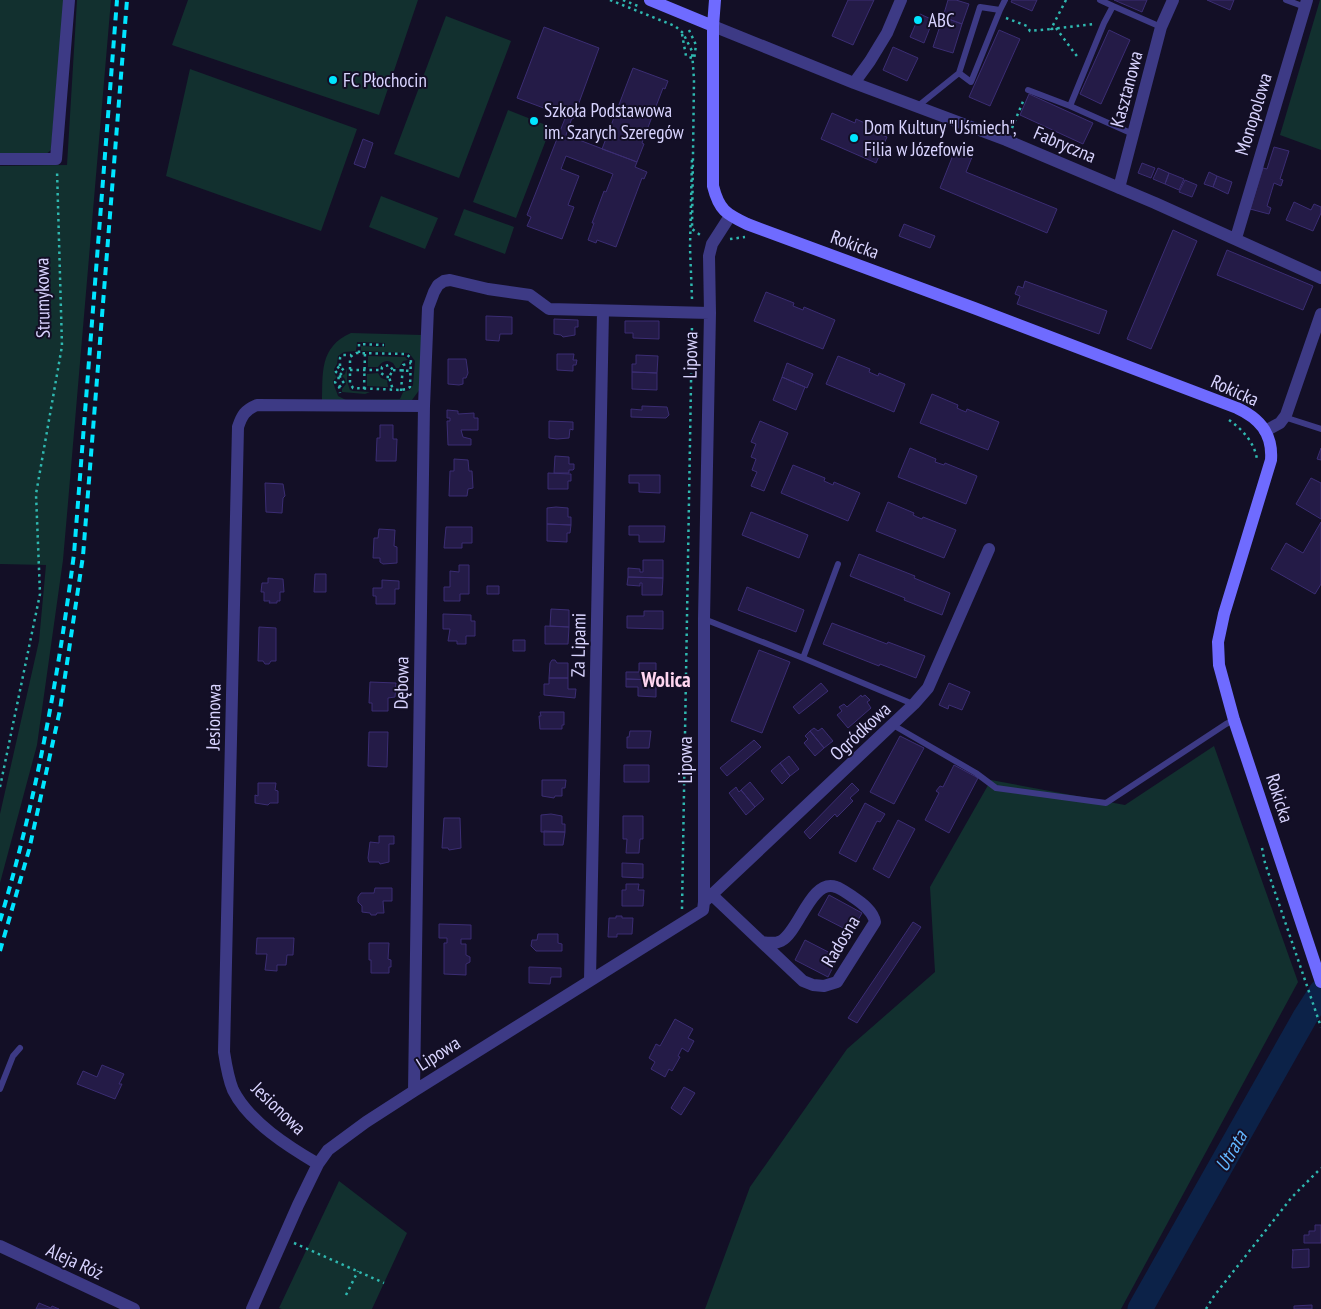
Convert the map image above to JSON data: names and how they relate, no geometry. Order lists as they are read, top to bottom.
{
  "streets": {
    "main road": ["Fabryczna", "Rokicka"],
    "street": [
      "Kasztanowa",
      "Monopolowa",
      "Lipowa",
      "Za Lipami",
      "Dębowa",
      "Jesionowa",
      "Ogródkowa",
      "Radosna",
      "Aleja Róż"
    ],
    "path": ["Strumykowa"]
  },
  "crossings": [
    ["Kasztanowa", "Fabryczna"],
    ["Monopolowa", "Fabryczna"],
    ["Rokicka", "Lipowa"],
    ["Lipowa", "Za Lipami"],
    ["Lipowa", "Dębowa"],
    ["Lipowa", "Jesionowa"],
    ["Lipowa", "Ogródkowa"],
    ["Lipowa", "Radosna"],
    ["Za Lipami", "Dębowa"],
    ["Dębowa", "Jesionowa"],
    ["Ogródkowa", "Radosna"]
  ],
  "districts": ["Wolica"],
  "water": ["Utrata"],
  "places": [
    "ABC",
    "FC Płochocin",
    "Szkoła Podstawowa im. Szarych Szeregów",
    "Dom Kultury \"Uśmiech\", Filia w Józefowie"
  ]
}
